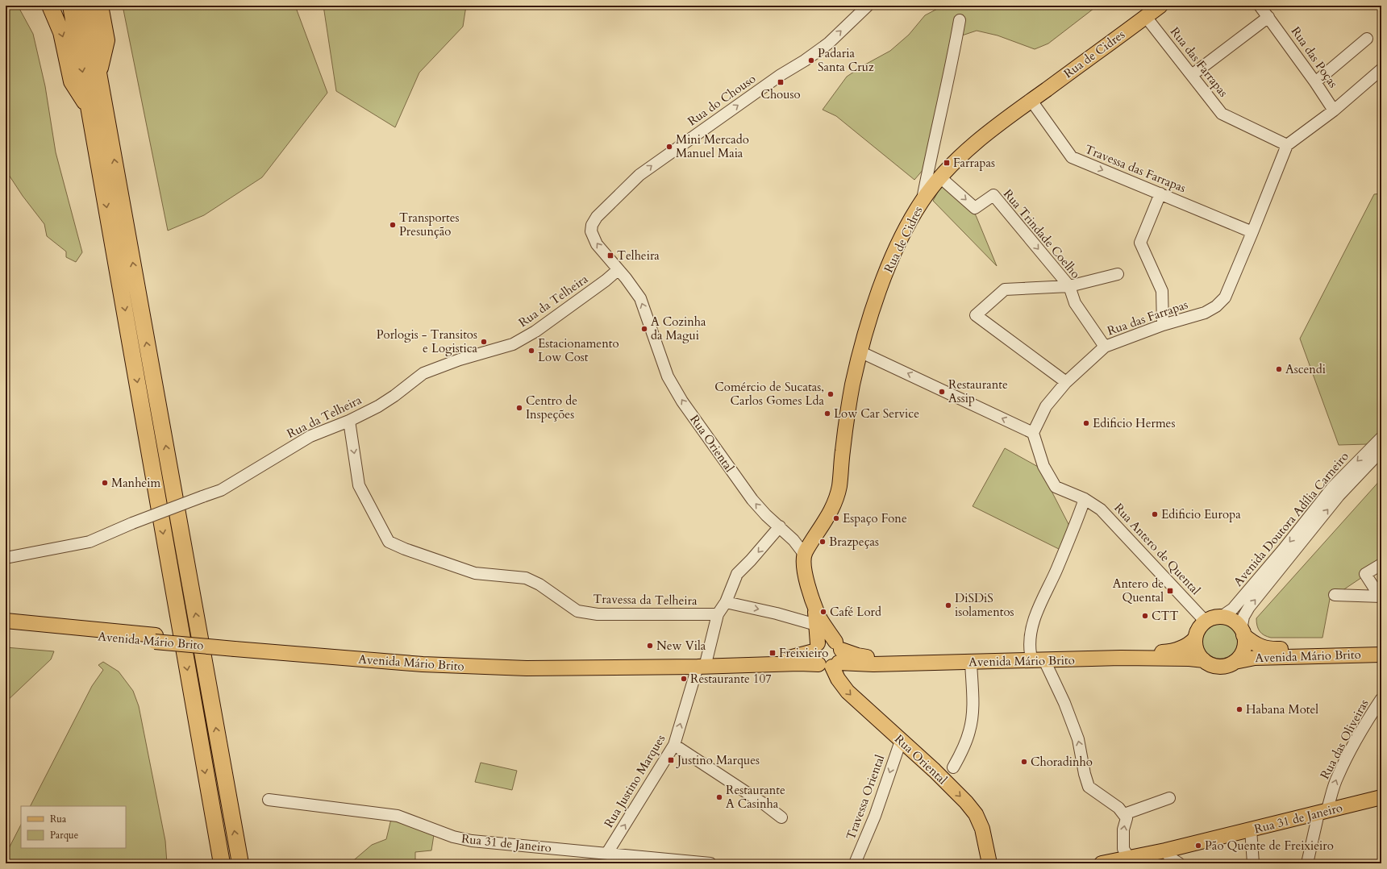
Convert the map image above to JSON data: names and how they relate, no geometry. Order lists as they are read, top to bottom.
{
  "streets": {
    "main road": [
      "Rua de Cidres",
      "Rua Oriental",
      "Avenida Mário Brito",
      "Rua 31 de Janeiro"
    ],
    "street": [
      "Rua das Poças",
      "Rua das Farrapas",
      "Rua do Chouso",
      "Travessa das Farrapas",
      "Rua Trindade Coelho",
      "Rua da Telheira",
      "Avenida Doutora Adília Carneiro",
      "Rua Antero de Quental",
      "Travessa da Telheira",
      "Rua das Oliveiras",
      "Rua Justino Marques",
      "Travessa Oriental"
    ]
  },
  "crossings": [
    ["Rua de Cidres", "Rua das Farrapas"],
    ["Rua de Cidres", "Travessa das Farrapas"],
    ["Rua de Cidres", "Rua Trindade Coelho"],
    ["Rua de Cidres", "Rua Oriental"],
    ["Rua das Farrapas", "Travessa das Farrapas"],
    ["Rua das Farrapas", "Rua Trindade Coelho"],
    ["Rua do Chouso", "Rua da Telheira"],
    ["Rua do Chouso", "Rua Oriental"],
    ["Rua da Telheira", "Rua Oriental"],
    ["Rua da Telheira", "Travessa da Telheira"],
    ["Rua Oriental", "Avenida Mário Brito"],
    ["Rua Oriental", "Rua Justino Marques"],
    ["Rua Oriental", "Travessa Oriental"],
    ["Avenida Doutora Adília Carneiro", "Rua Antero de Quental"],
    ["Avenida Doutora Adília Carneiro", "Avenida Mário Brito"],
    ["Rua Antero de Quental", "Avenida Mário Brito"],
    ["Travessa da Telheira", "Rua Justino Marques"],
    ["Avenida Mário Brito", "Rua Justino Marques"],
    ["Rua das Oliveiras", "Rua 31 de Janeiro"],
    ["Rua Justino Marques", "Rua 31 de Janeiro"]
  ],
  "one_way": [
    "Rua do Chouso",
    "Travessa das Farrapas",
    "Rua Trindade Coelho",
    "Travessa da Telheira",
    "Rua das Oliveiras",
    "Travessa Oriental"
  ],
  "places": {
    "other": [
      "Padaria Santa Cruz",
      "Mini Mercado Manuel Maia",
      "Transportes Presunção",
      "A Cozinha da Magui",
      "Porlogis - Transitos e Logistica",
      "Estacionamento Low Cost",
      "Ascendi",
      "Restaurante Assip",
      "Comércio de Sucatas, Carlos Gomes Lda",
      "Centro de Inspeções",
      "Low Car Service",
      "Edificio Hermes",
      "Manheim",
      "Edificio Europa",
      "Espaço Fone",
      "Brazpeças",
      "DiSDiS isolamentos",
      "Café Lord",
      "CTT",
      "New Vila",
      "Restaurante 107",
      "Habana Motel",
      "Choradinho",
      "Restaurante A Casinha",
      "Pão Quente de Freixieiro"
    ],
    "transit": [
      "Chouso",
      "Farrapas",
      "Telheira",
      "Antero de Quental",
      "Freixieiro",
      "Justino Marques"
    ]
  },
  "legend": ["Rua", "Parque"]
}
